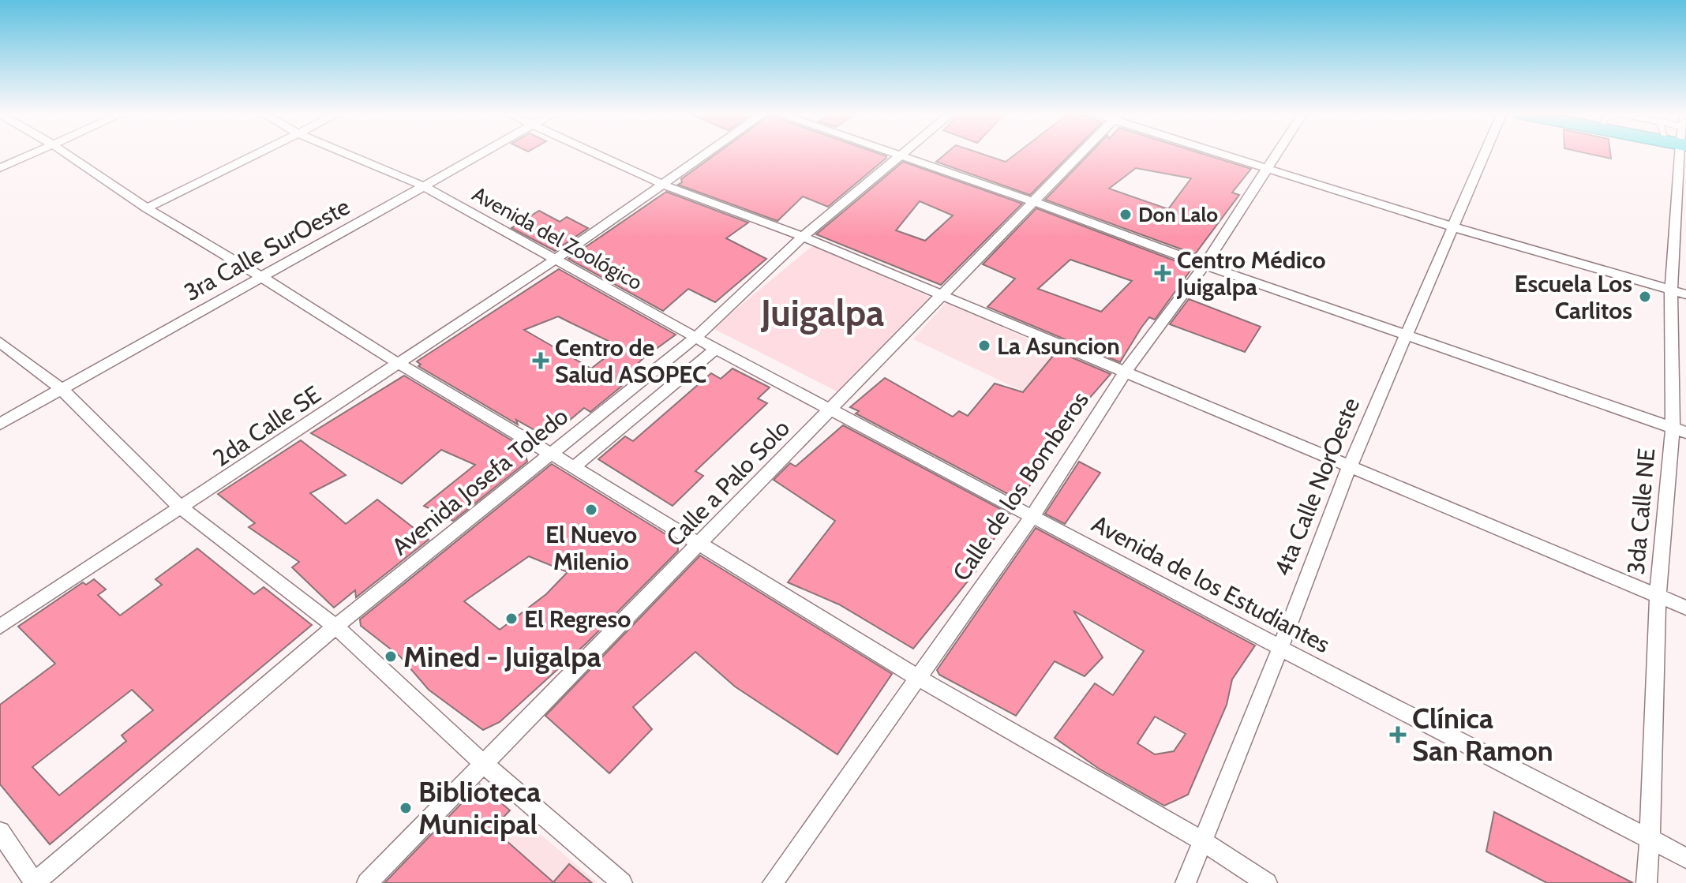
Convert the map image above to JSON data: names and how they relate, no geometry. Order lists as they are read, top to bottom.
{
  "streets": {
    "street": [
      "Avenida del Zoológico",
      "3ra Calle SurOeste",
      "2da Calle SE",
      "Avenida Josefa Toledo",
      "Calle a Palo Solo",
      "Calle de los Bomberos",
      "4ta Calle NorOeste",
      "3da Calle NE",
      "Avenida de los Estudiantes"
    ]
  },
  "crossings": [
    ["Avenida del Zoológico", "3ra Calle SurOeste"],
    ["Avenida del Zoológico", "2da Calle SE"],
    ["Avenida del Zoológico", "Avenida Josefa Toledo"],
    ["Avenida del Zoológico", "Avenida de los Estudiantes"],
    ["Calle a Palo Solo", "Avenida de los Estudiantes"],
    ["Calle de los Bomberos", "Avenida de los Estudiantes"],
    ["4ta Calle NorOeste", "Avenida de los Estudiantes"],
    ["3da Calle NE", "Avenida de los Estudiantes"]
  ],
  "districts": ["Juigalpa"],
  "places": {
    "other": [
      "Don Lalo",
      "Escuela Los Carlitos",
      "La Asuncion",
      "El Nuevo Milenio",
      "El Regreso",
      "Mined - Juigalpa",
      "Biblioteca Municipal"
    ],
    "health": ["Centro Médico Juigalpa", "Centro de Salud ASOPEC", "Clínica San Ramon"]
  }
}
